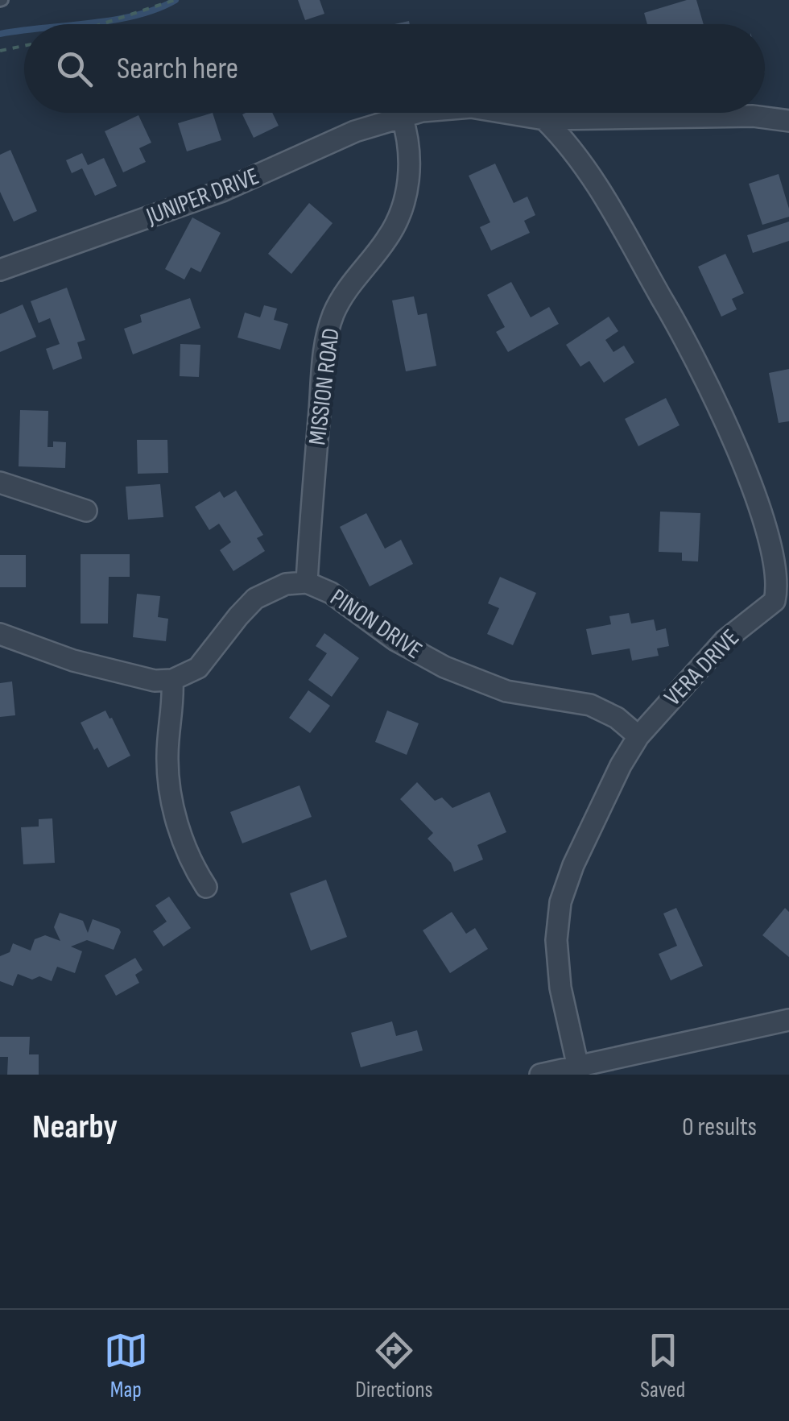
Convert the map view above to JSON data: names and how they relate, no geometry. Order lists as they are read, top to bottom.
{
  "streets": {
    "street": [
      "JUNIPER DRIVE",
      "MISSION ROAD",
      "PINON DRIVE",
      "VERA DRIVE"
    ]
  },
  "crossings": [
    ["JUNIPER DRIVE", "MISSION ROAD"],
    ["JUNIPER DRIVE", "VERA DRIVE"],
    ["MISSION ROAD", "PINON DRIVE"],
    ["PINON DRIVE", "VERA DRIVE"]
  ],
  "page": {
    "search": "Search here",
    "heading": ["Nearby", "0 results"],
    "nav": ["Map", "Directions", "Saved"]
  }
}
